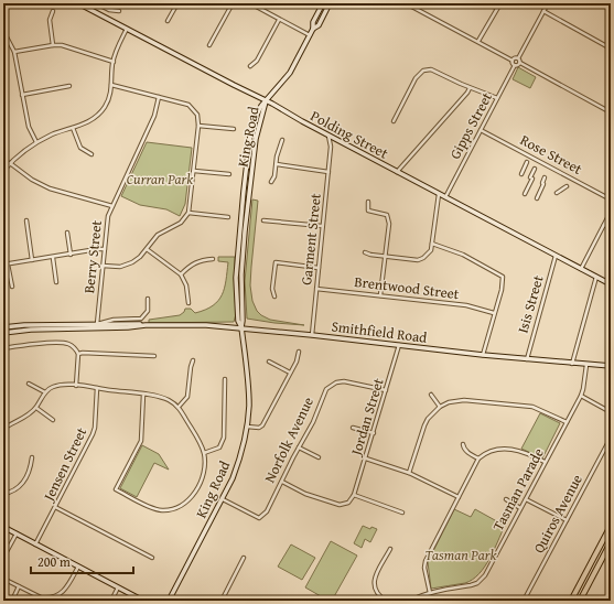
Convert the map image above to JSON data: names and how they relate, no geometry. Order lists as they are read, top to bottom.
{
  "streets": {
    "main road": ["Polding Street", "King Road", "Smithfield Road"],
    "street": [
      "Gipps Street",
      "Rose Street",
      "Garment Street",
      "Berry Street",
      "Brentwood Street",
      "Isis Street",
      "Jordan Street",
      "Norfolk Avenue",
      "Jensen Street",
      "Tasman Parade",
      "Quiros Avenue"
    ]
  },
  "crossings": [
    ["Gipps Street", "Polding Street"],
    ["Gipps Street", "Rose Street"],
    ["Polding Street", "King Road"],
    ["Polding Street", "Garment Street"],
    ["Polding Street", "Isis Street"],
    ["King Road", "Smithfield Road"],
    ["King Road", "Norfolk Avenue"],
    ["Garment Street", "Brentwood Street"],
    ["Garment Street", "Smithfield Road"],
    ["Berry Street", "Smithfield Road"],
    ["Isis Street", "Smithfield Road"],
    ["Smithfield Road", "Jordan Street"],
    ["Smithfield Road", "Tasman Parade"],
    ["Jordan Street", "Norfolk Avenue"]
  ],
  "parks": ["Curran Park", "Tasman Park"],
  "scale_bar": "200 m"
}
